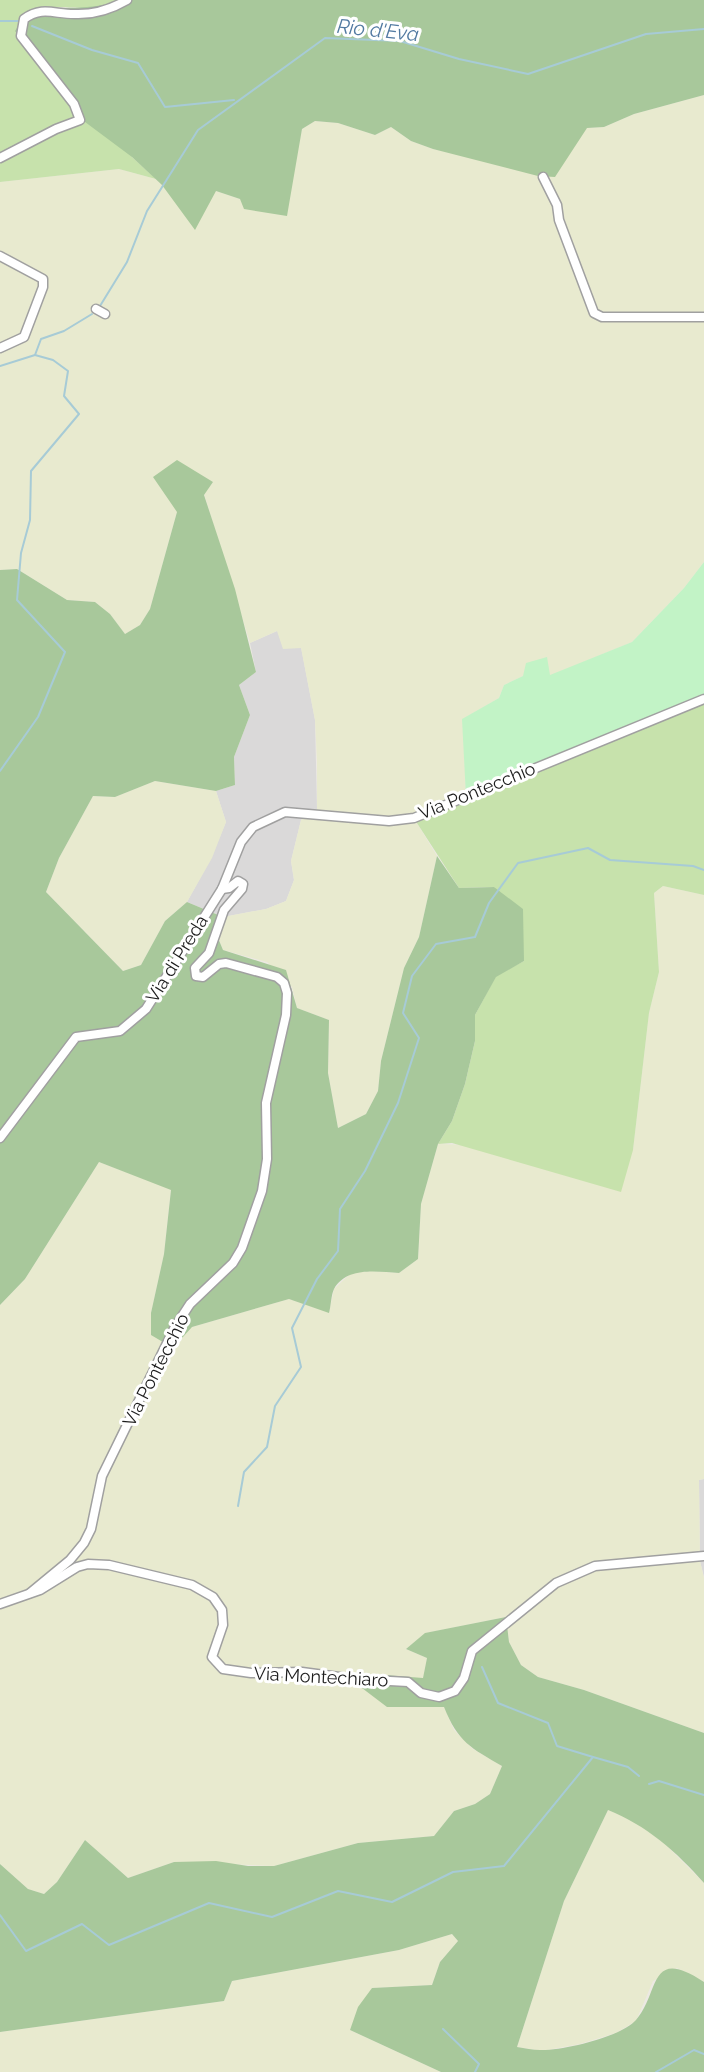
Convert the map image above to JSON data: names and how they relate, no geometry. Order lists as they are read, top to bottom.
{
  "streets": {
    "street": ["Via Pontecchio", "Via di Preda", "Via Montechiaro"]
  },
  "crossings": [
    ["Via Pontecchio", "Via di Preda"],
    ["Via Pontecchio", "Via Montechiaro"]
  ],
  "water": ["Rio d'Eva"]
}
